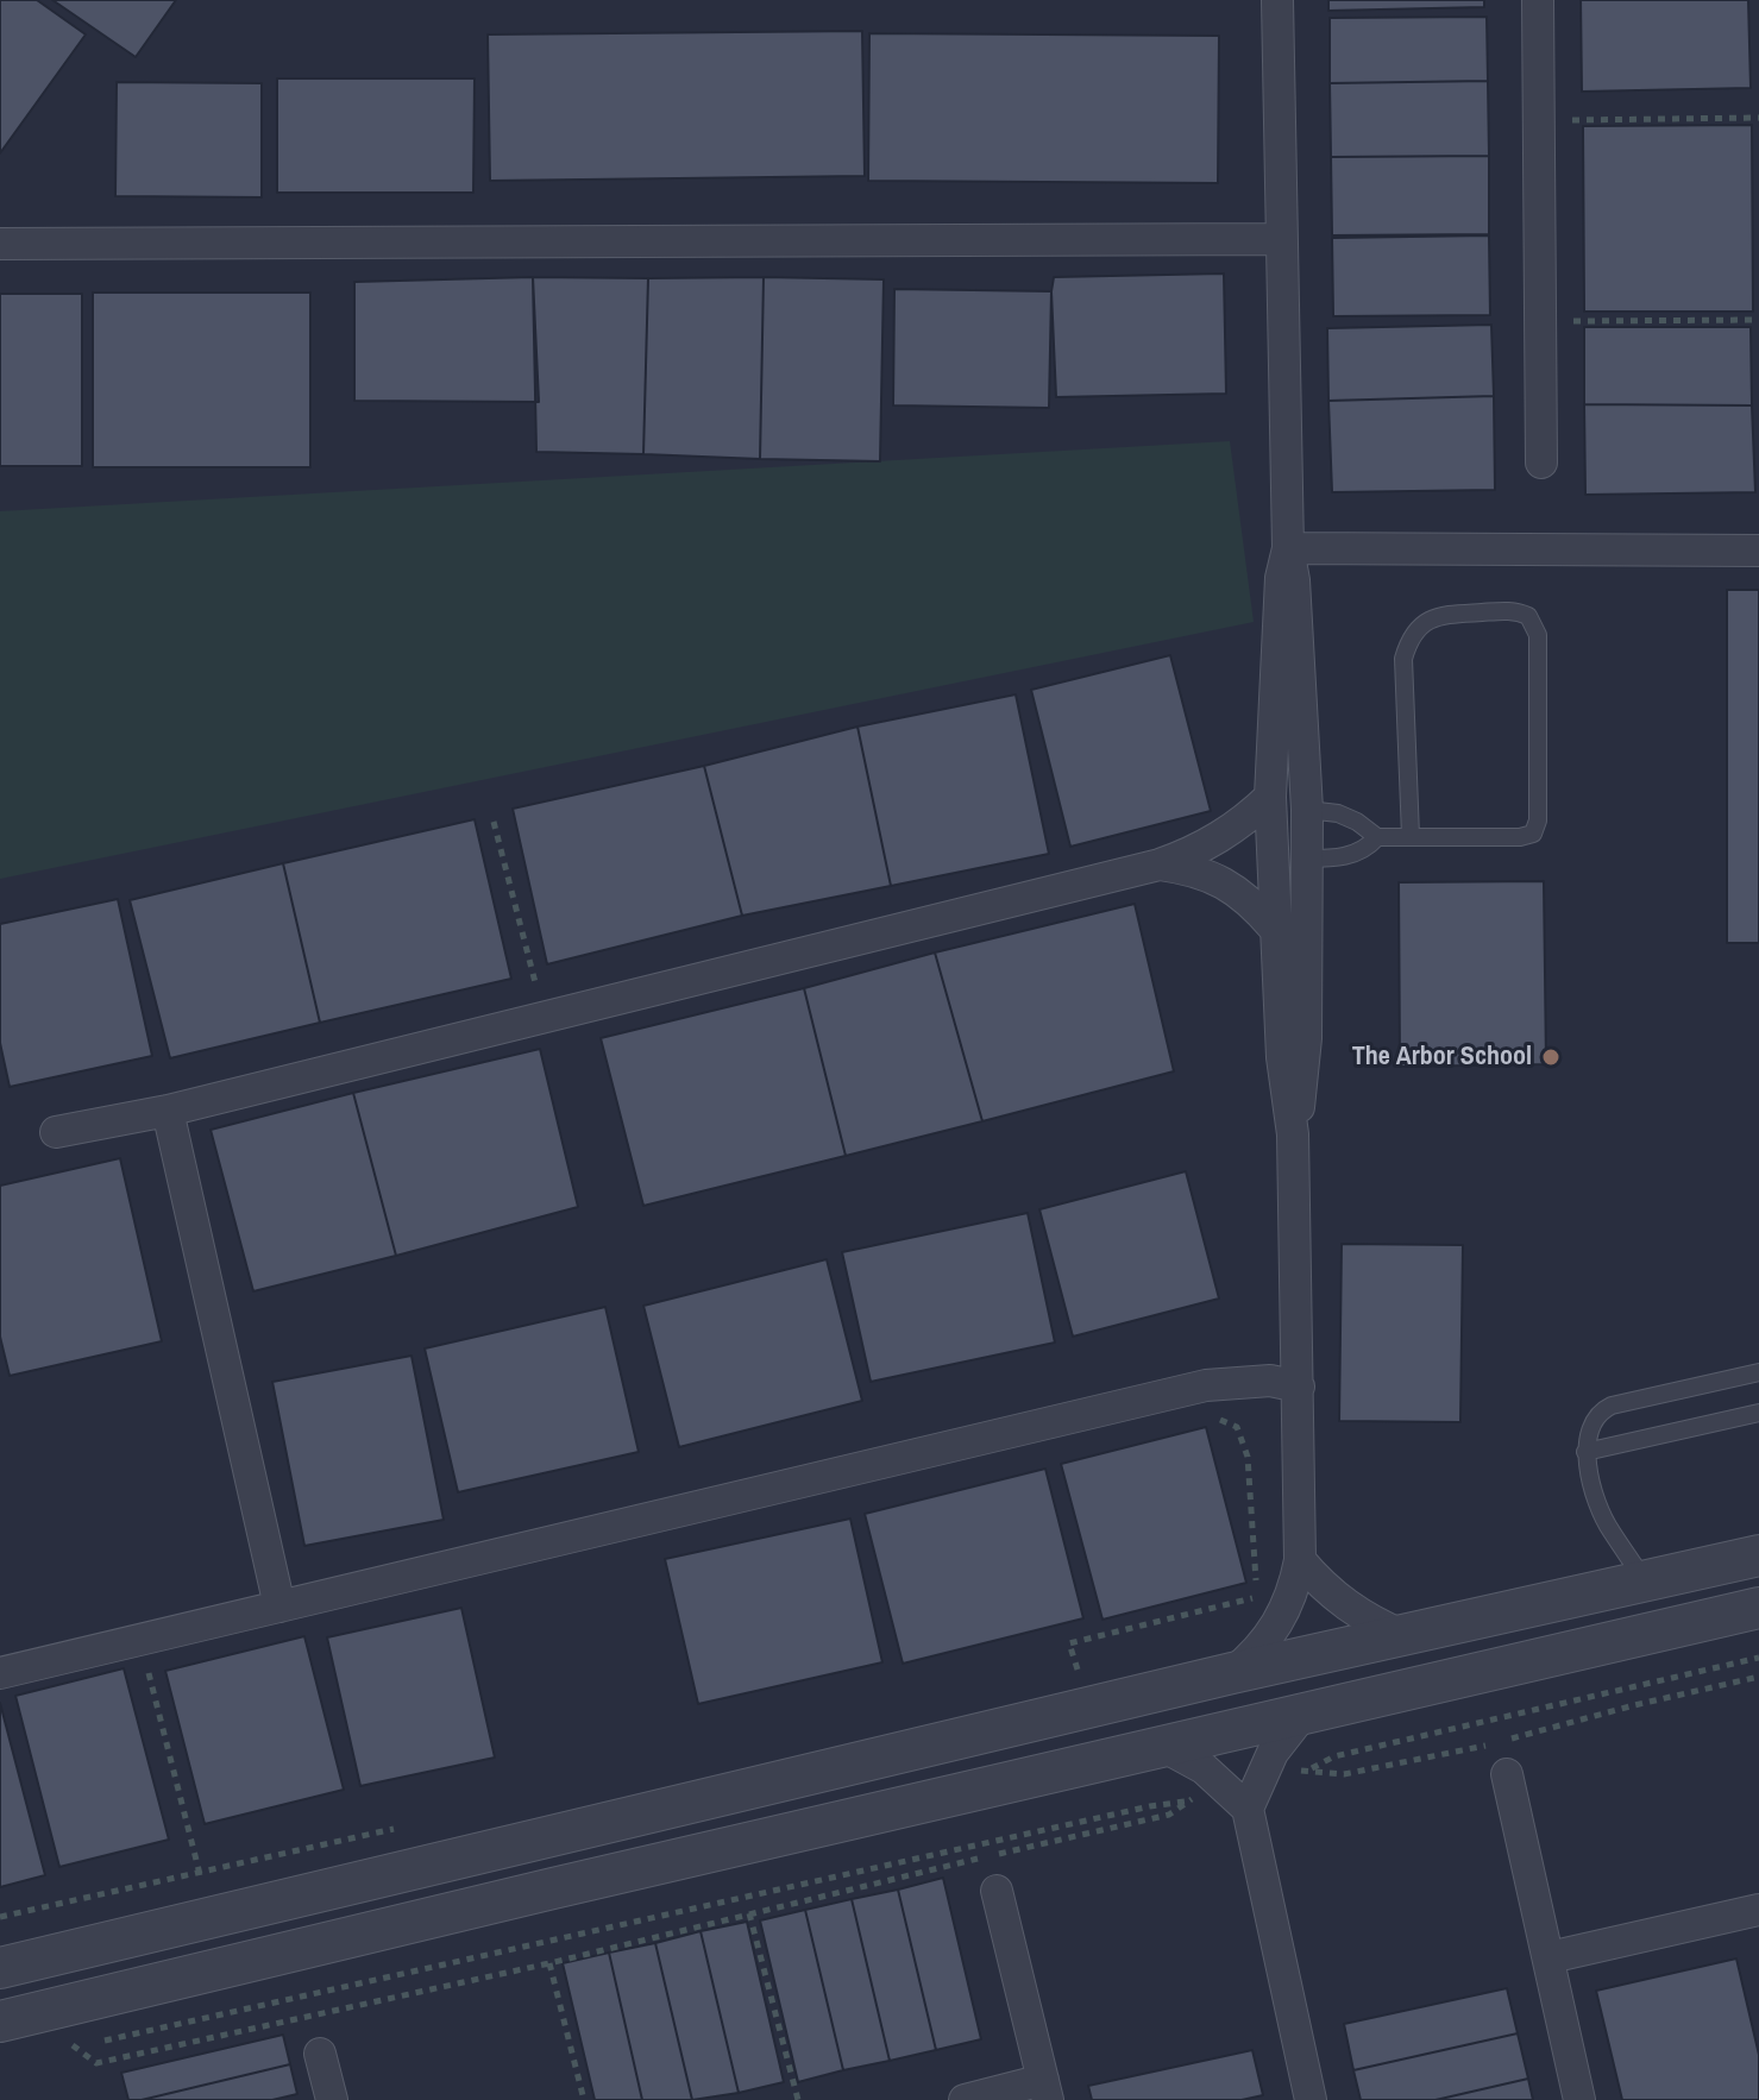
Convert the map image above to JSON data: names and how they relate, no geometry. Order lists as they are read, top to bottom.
{
  "places": ["The Arbor School"]
}
